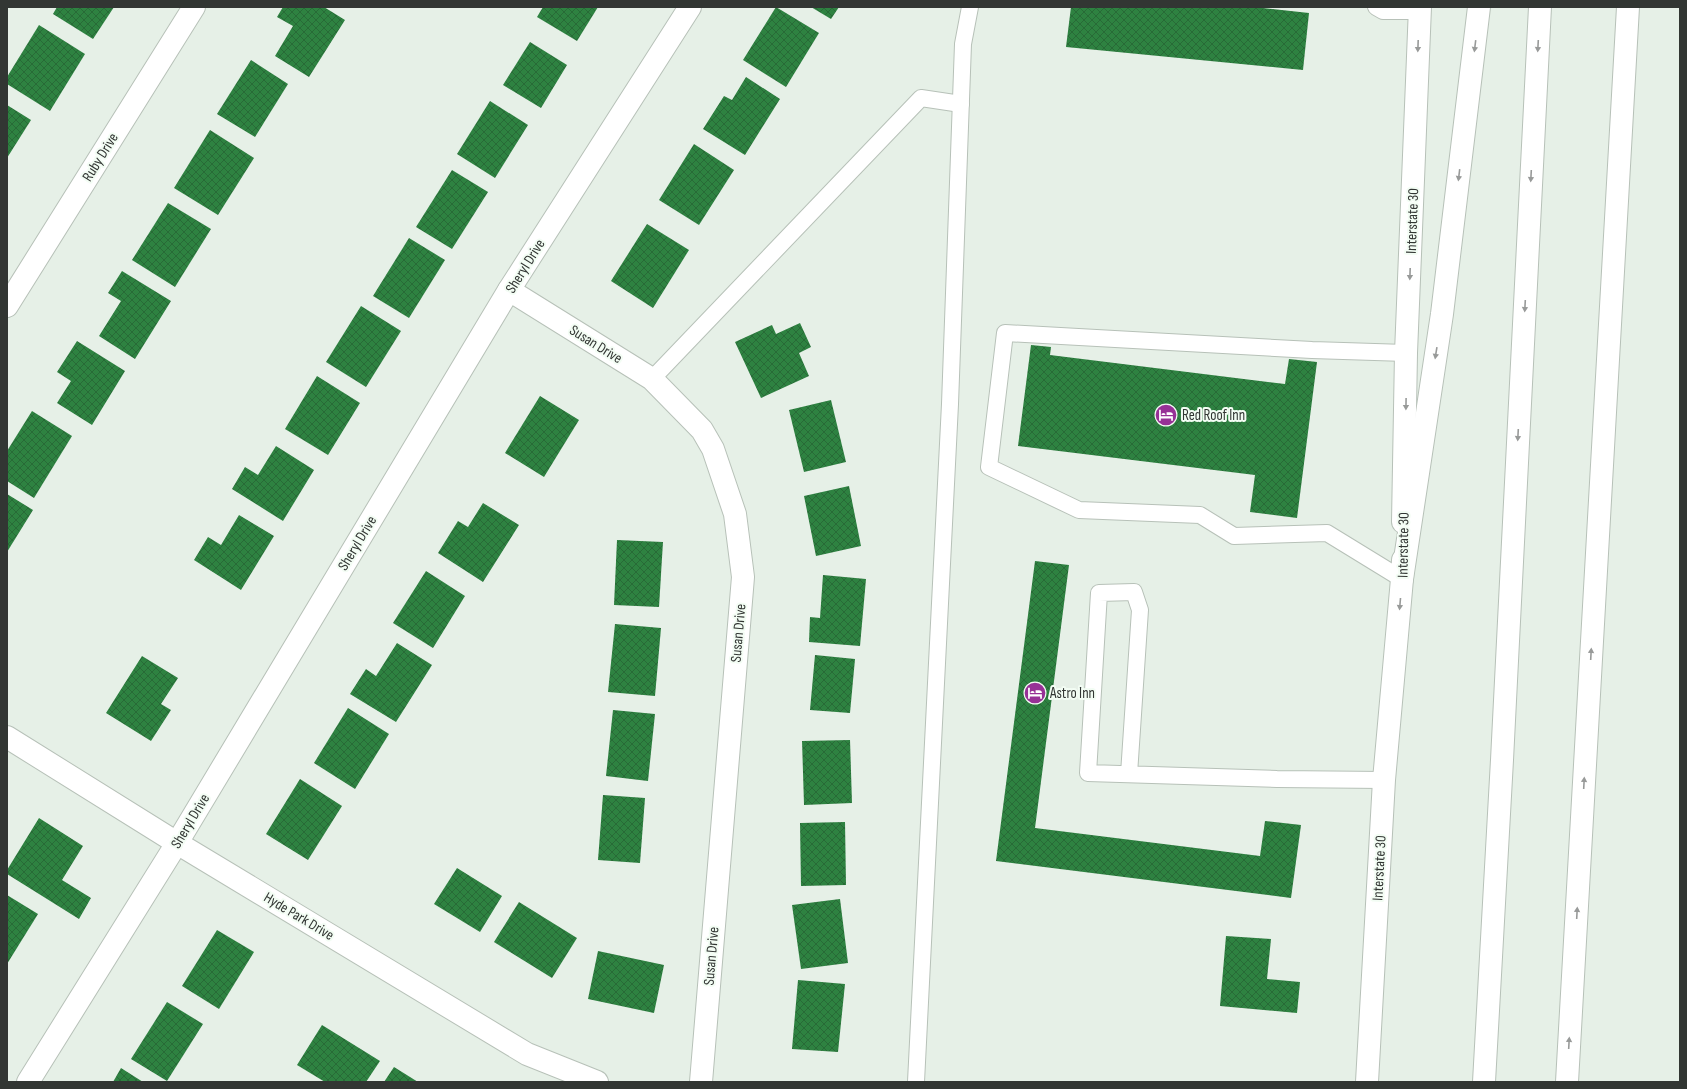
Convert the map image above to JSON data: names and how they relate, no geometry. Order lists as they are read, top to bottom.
{
  "streets": {
    "main road": [
      "Ruby Drive",
      "Interstate 30",
      "Sheryl Drive",
      "Susan Drive",
      "Hyde Park Drive"
    ]
  },
  "crossings": [
    ["Sheryl Drive", "Susan Drive"],
    ["Sheryl Drive", "Hyde Park Drive"]
  ],
  "places": {
    "hotel": ["Red Roof Inn", "Astro Inn"]
  }
}
